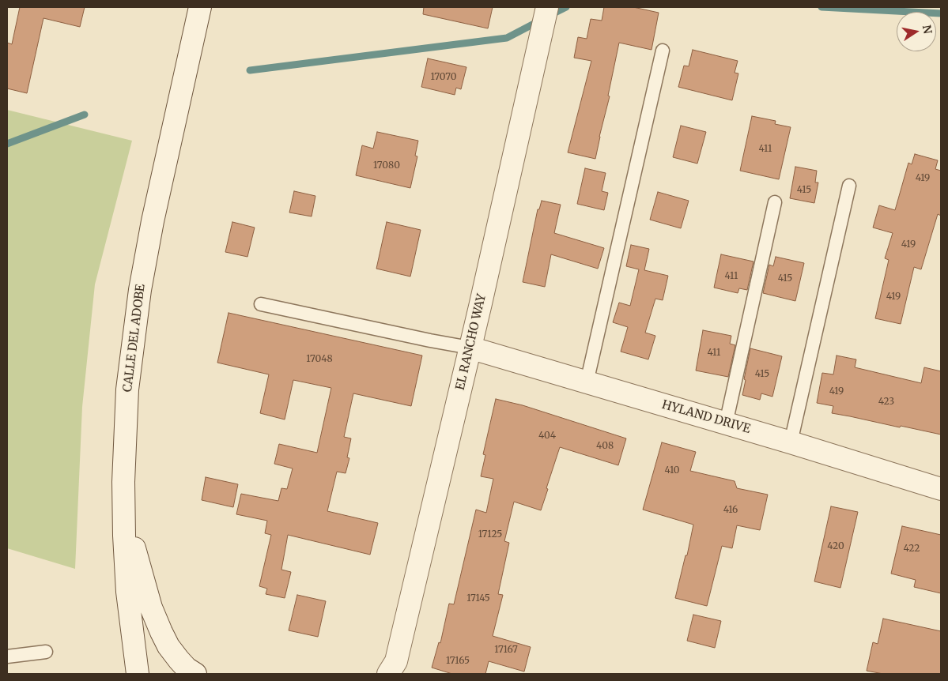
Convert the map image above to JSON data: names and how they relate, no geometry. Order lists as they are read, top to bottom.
{
  "streets": {
    "street": ["CALLE DEL ADOBE", "EL RANCHO WAY", "HYLAND DRIVE"]
  },
  "crossings": [
    ["EL RANCHO WAY", "HYLAND DRIVE"]
  ],
  "house_numbers": [
    "17070",
    "411",
    "17080",
    "419",
    "415",
    "419",
    "411",
    "415",
    "419",
    "411",
    "17048",
    "415",
    "419",
    "423",
    "404",
    "408",
    "410",
    "416",
    "17125",
    "420",
    "422",
    "17145",
    "17167",
    "17165"
  ],
  "north": "right"
}
